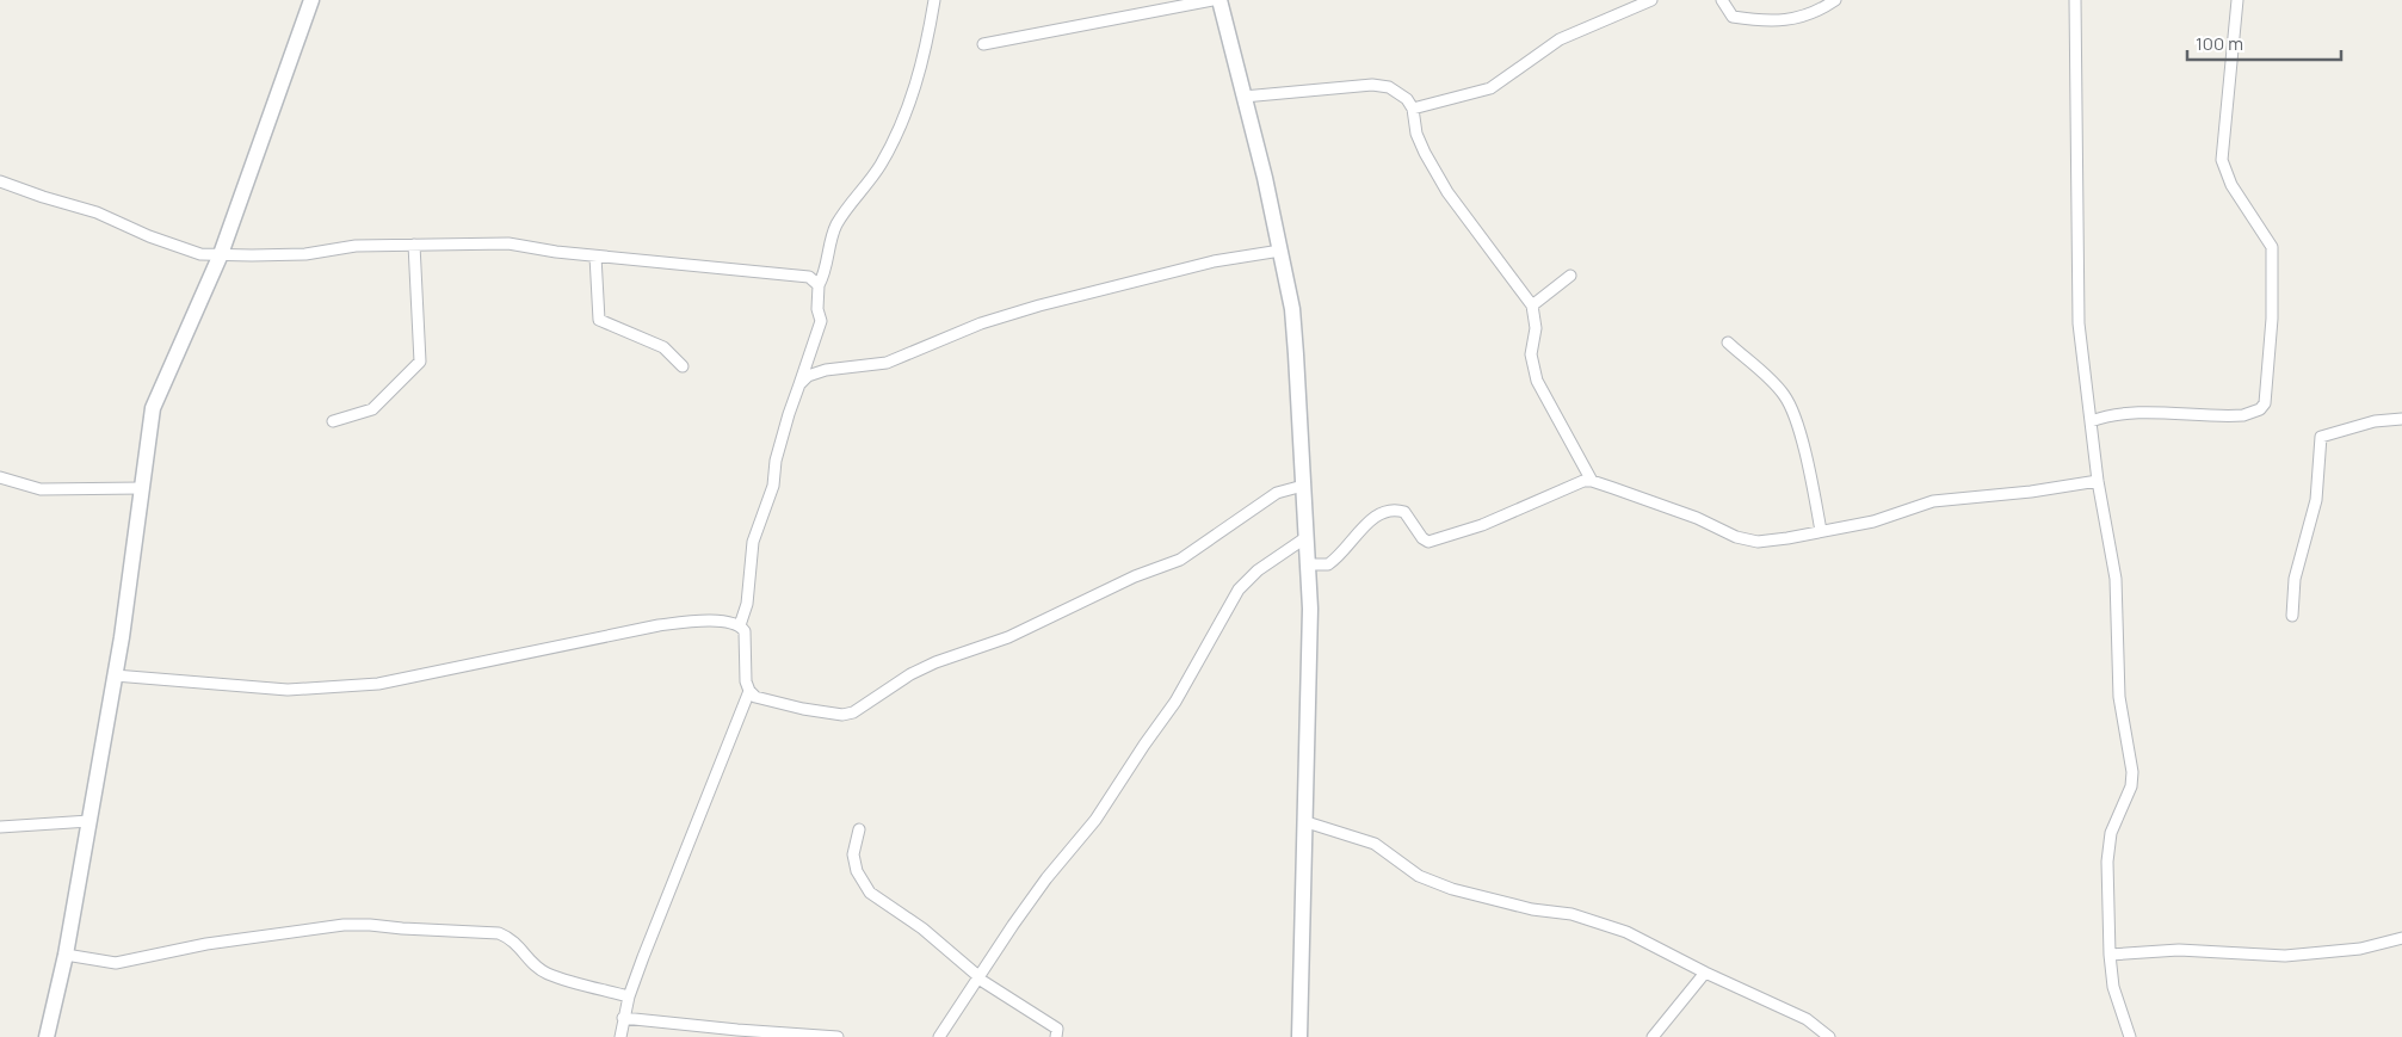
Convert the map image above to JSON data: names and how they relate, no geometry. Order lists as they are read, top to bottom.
{
  "scale_bar": "100 m"
}
